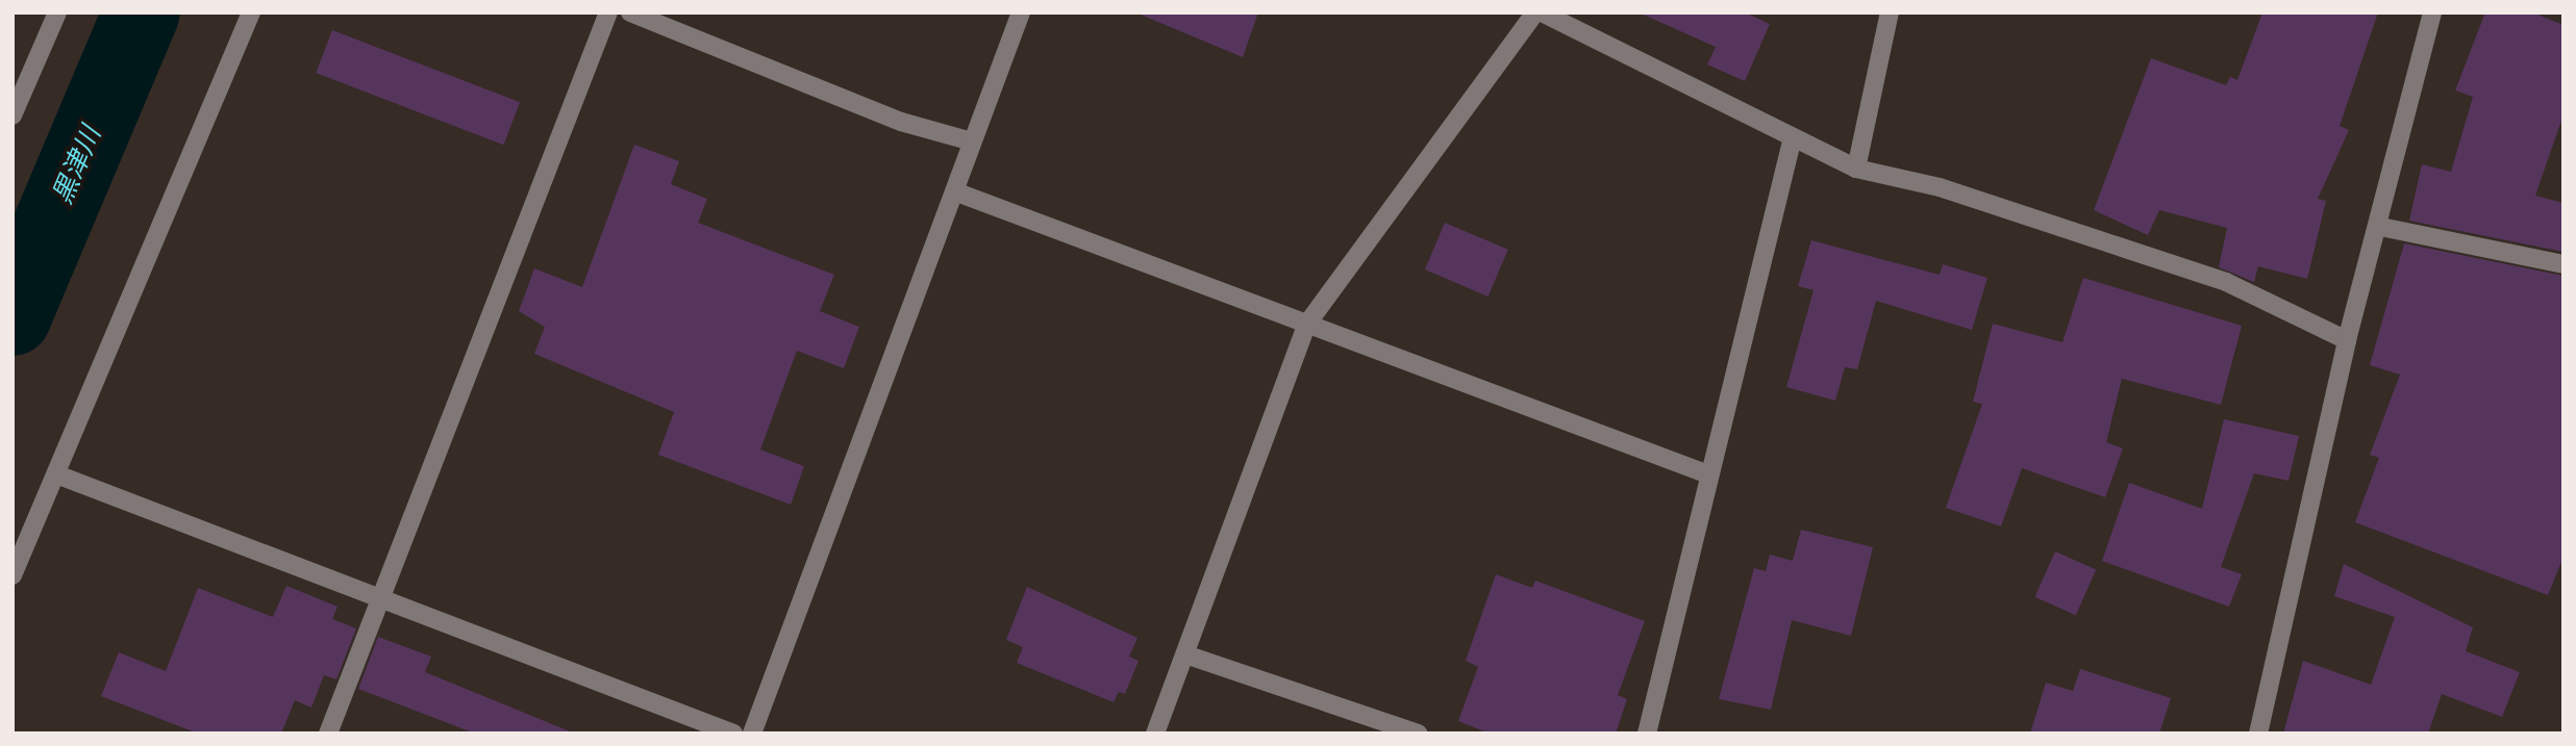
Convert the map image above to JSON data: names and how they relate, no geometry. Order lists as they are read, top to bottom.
{
  "water": ["黒津川"]
}
